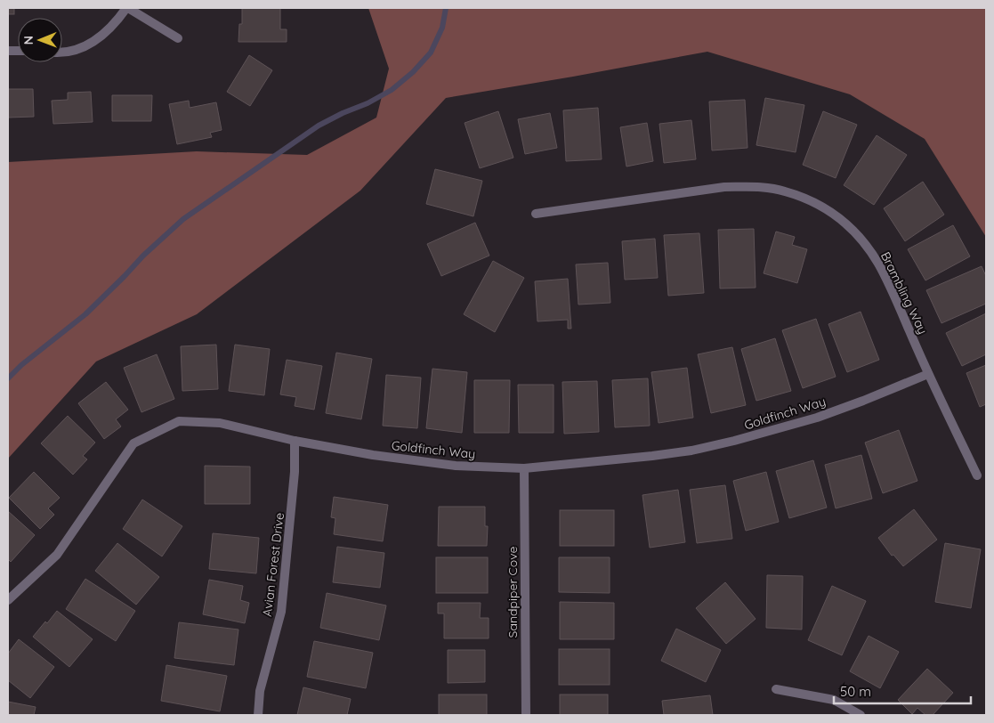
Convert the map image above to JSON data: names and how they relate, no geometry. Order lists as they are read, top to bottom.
{
  "streets": {
    "street": [
      "Brambling Way",
      "Goldfinch Way",
      "Avian Forest Drive",
      "Sandpiper Cove"
    ]
  },
  "crossings": [
    ["Brambling Way", "Goldfinch Way"],
    ["Goldfinch Way", "Avian Forest Drive"],
    ["Goldfinch Way", "Sandpiper Cove"]
  ],
  "scale_bar": "50 m",
  "north": "left"
}
